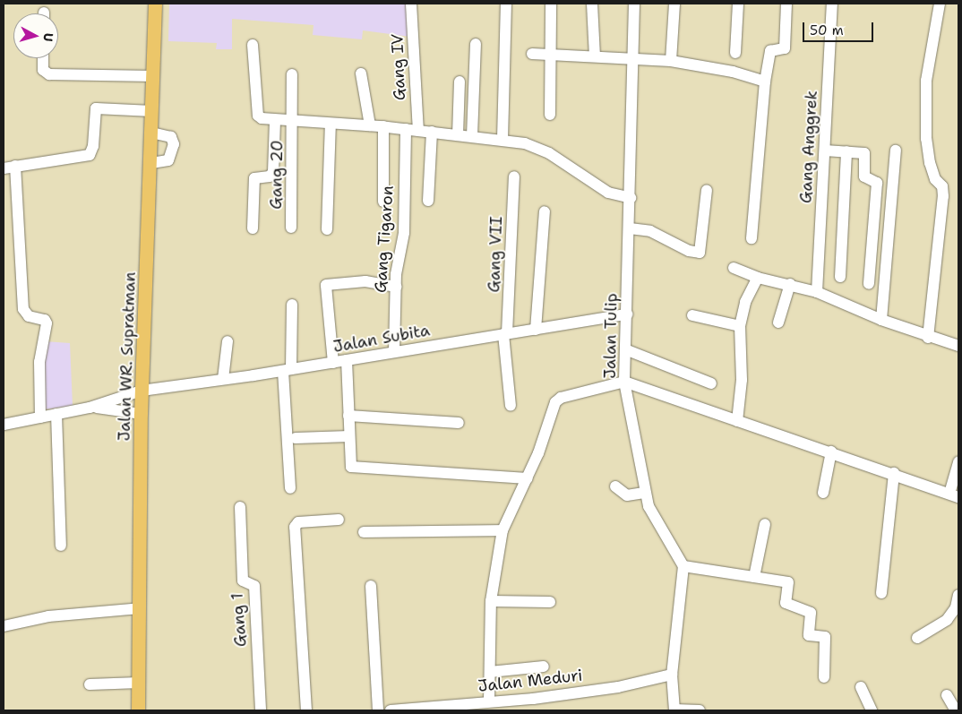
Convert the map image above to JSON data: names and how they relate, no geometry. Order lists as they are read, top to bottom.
{
  "streets": {
    "main road": ["Jalan WR. Supratman"],
    "street": [
      "Gang IV",
      "Gang Anggrek",
      "Gang 20",
      "Gang Tigaron",
      "Gang VII",
      "Jalan Tulip",
      "Jalan Subita",
      "Gang 1",
      "Jalan Meduri"
    ]
  },
  "crossings": [
    ["Gang Tigaron", "Jalan Subita"],
    ["Gang VII", "Jalan Subita"],
    ["Jalan Tulip", "Jalan Subita"],
    ["Jalan Subita", "Jalan WR. Supratman"]
  ],
  "scale_bar": "50 m",
  "north": "right"
}
